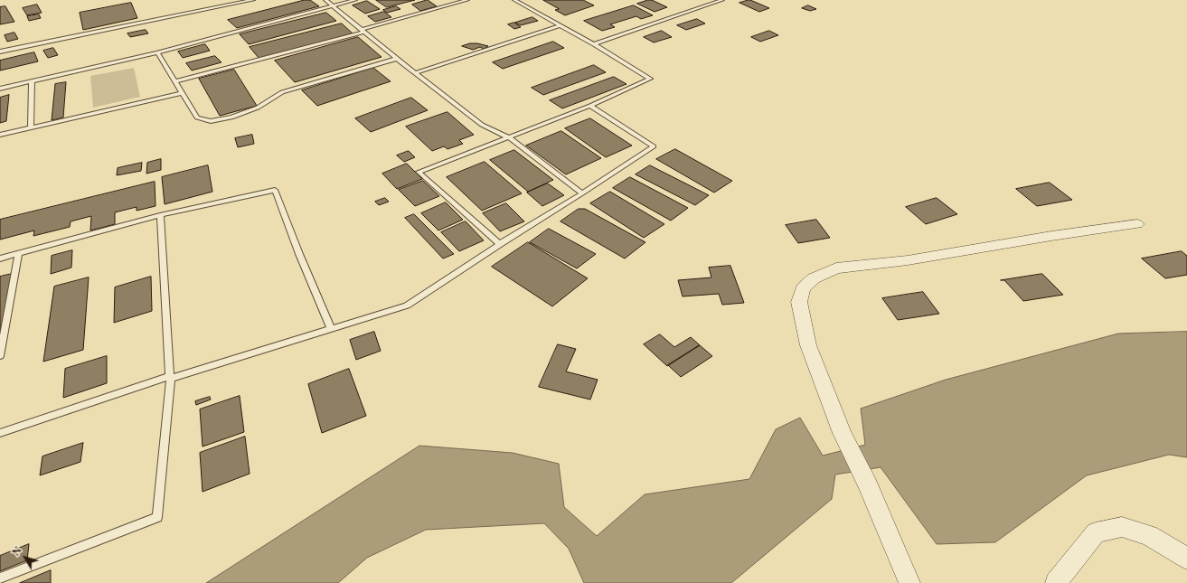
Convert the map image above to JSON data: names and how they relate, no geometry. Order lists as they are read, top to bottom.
{
  "north": "top left"
}
